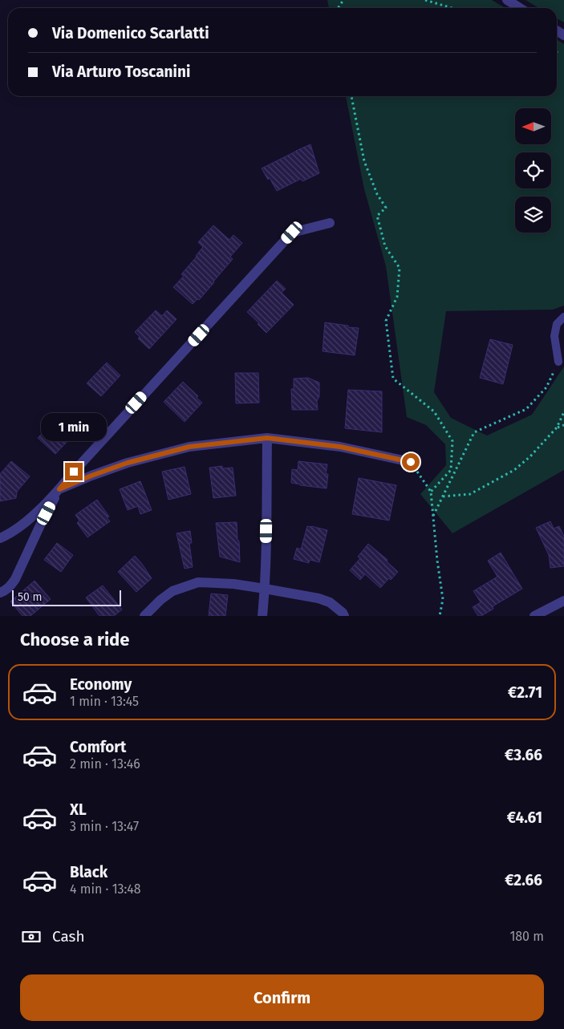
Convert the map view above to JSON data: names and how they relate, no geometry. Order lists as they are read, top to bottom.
{
  "scale_bar": "50 m",
  "north": "left",
  "page": {
    "banner": ["Via Domenico Scarlatti", "Via Arturo Toscanini"],
    "bubble": "1 min",
    "scale": "50 m",
    "heading": "Choose a ride",
    "list": [
      {
        "name": "Economy",
        "note": "1 min · 13:45",
        "value": "€2.71"
      },
      {
        "name": "Comfort",
        "note": "2 min · 13:46",
        "value": "€3.66"
      },
      {
        "name": "XL",
        "note": "3 min · 13:47",
        "value": "€4.61"
      },
      {
        "name": "Black",
        "note": "4 min · 13:48",
        "value": "€2.66"
      }
    ],
    "pay": ["Cash", "180 m"],
    "buttons": "Confirm"
  }
}
